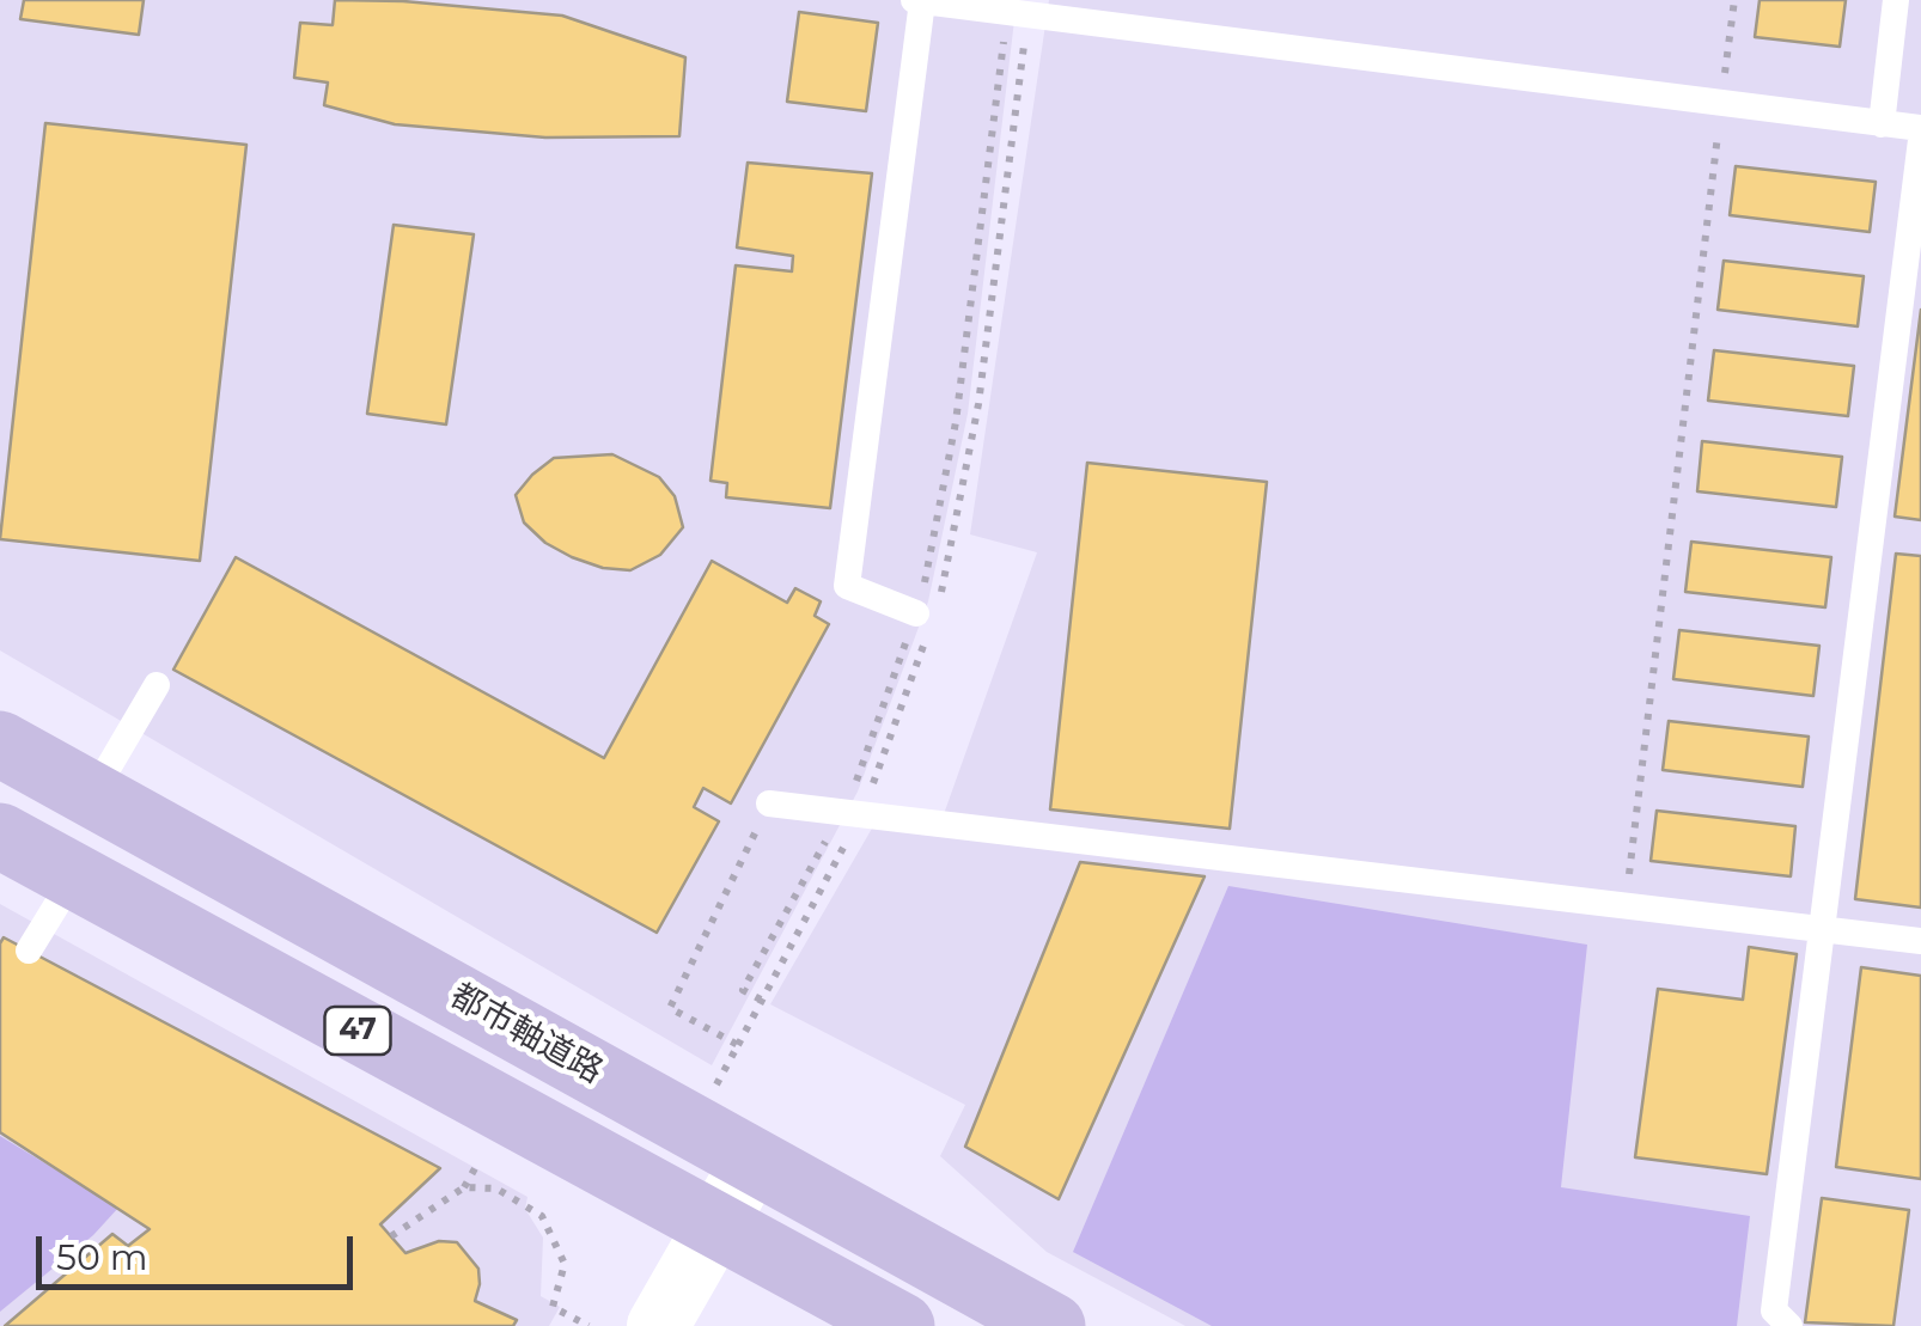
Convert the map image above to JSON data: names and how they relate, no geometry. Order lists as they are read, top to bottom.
{
  "streets": {
    "main road": ["47", "都市軸道路"]
  },
  "scale_bar": "50 m"
}
